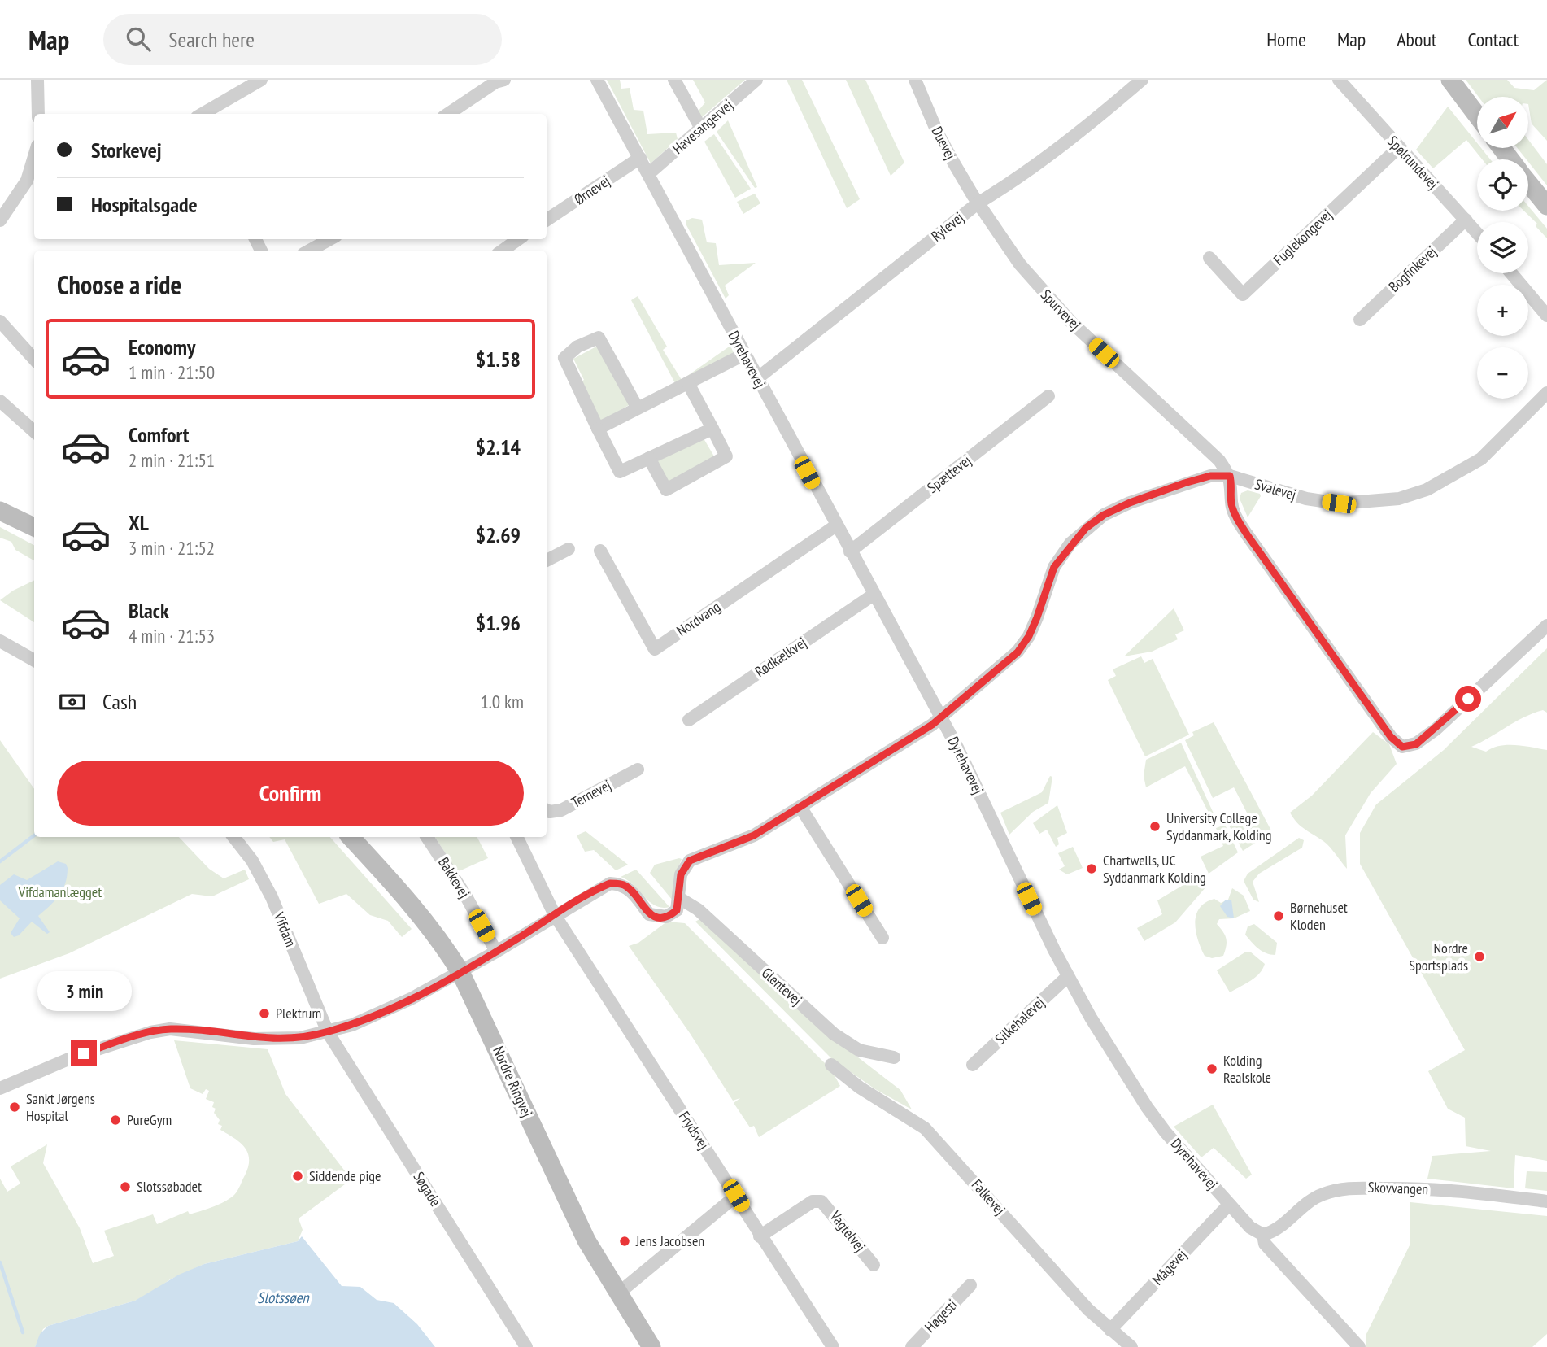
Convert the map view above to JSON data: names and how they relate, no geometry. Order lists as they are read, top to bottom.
{
  "streets": {
    "main road": ["Nordre Ringvej"],
    "street": [
      "Havesangervej",
      "Duevej",
      "Spølrundevej",
      "Ørnevej",
      "Rylevej",
      "Fuglekongevej",
      "Bogfinkevej",
      "Spurvevej",
      "Dyrehavevej",
      "Spættevej",
      "Svalevej",
      "Nordvang",
      "Rødkælkvej",
      "Ternevej",
      "Bakkevej",
      "Vifdam",
      "Glentevej",
      "Silkehalevej",
      "Frydsvej",
      "Skovvangen",
      "Søgade",
      "Falkevej",
      "Vagtelvej",
      "Mågevej",
      "Høgesti"
    ]
  },
  "crossings": [
    ["Havesangervej", "Dyrehavevej"],
    ["Duevej", "Rylevej"],
    ["Duevej", "Spurvevej"],
    ["Spølrundevej", "Fuglekongevej"],
    ["Spølrundevej", "Bogfinkevej"],
    ["Ørnevej", "Dyrehavevej"],
    ["Rylevej", "Spurvevej"],
    ["Rylevej", "Dyrehavevej"],
    ["Spurvevej", "Svalevej"],
    ["Dyrehavevej", "Spættevej"],
    ["Dyrehavevej", "Svalevej"],
    ["Dyrehavevej", "Nordvang"],
    ["Dyrehavevej", "Rødkælkvej"],
    ["Dyrehavevej", "Silkehalevej"],
    ["Dyrehavevej", "Skovvangen"],
    ["Dyrehavevej", "Mågevej"],
    ["Svalevej", "Glentevej"],
    ["Vifdam", "Søgade"],
    ["Frydsvej", "Vagtelvej"],
    ["Falkevej", "Mågevej"]
  ],
  "water": ["Slotssøen"],
  "parks": ["Vifdamanlægget"],
  "places": [
    "University College Syddanmark, Kolding",
    "Chartwells, UC Syddanmark Kolding",
    "Børnehuset Kloden",
    "Nordre Sportsplads",
    "Plektrum",
    "Kolding Realskole",
    "Sankt Jørgens Hospital",
    "PureGym",
    "Siddende pige",
    "Slotssøbadet",
    "Jens Jacobsen"
  ],
  "north": "top right",
  "page": {
    "header": "Map",
    "search": "Search here",
    "nav": [
      "Home",
      "Map",
      "About",
      "Contact"
    ],
    "map_buttons": ["+", "−"],
    "banner": ["Storkevej", "Hospitalsgade"],
    "heading": "Choose a ride",
    "list": [
      {
        "name": "Economy",
        "note": "1 min · 21:50",
        "value": "$1.58"
      },
      {
        "name": "Comfort",
        "note": "2 min · 21:51",
        "value": "$2.14"
      },
      {
        "name": "XL",
        "note": "3 min · 21:52",
        "value": "$2.69"
      },
      {
        "name": "Black",
        "note": "4 min · 21:53",
        "value": "$1.96"
      }
    ],
    "pay": ["Cash", "1.0 km"],
    "buttons": "Confirm",
    "bubble": "3 min"
  }
}
